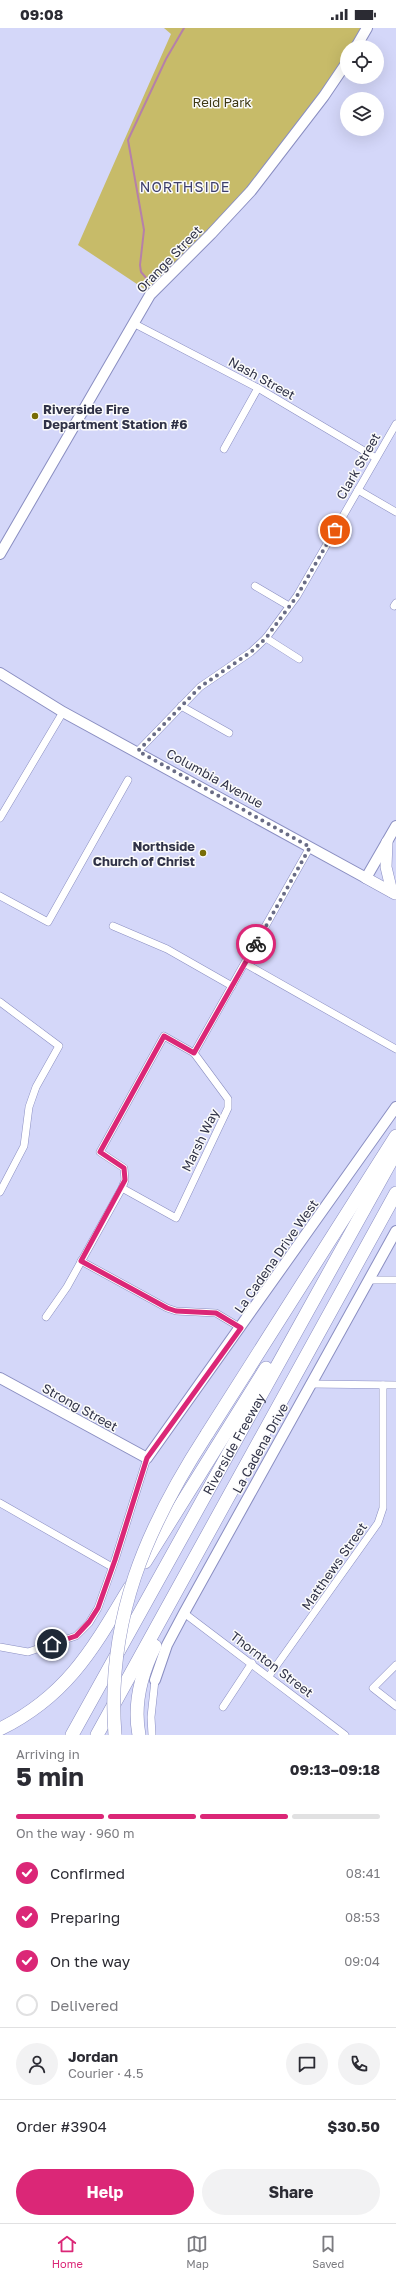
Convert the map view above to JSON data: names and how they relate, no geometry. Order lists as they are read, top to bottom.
{
  "streets": {
    "highway": ["Riverside Freeway"],
    "main road": ["Columbia Avenue"],
    "street": [
      "Orange Street",
      "Nash Street",
      "Clark Street",
      "Marsh Way",
      "La Cadena Drive West",
      "Strong Street",
      "La Cadena Drive",
      "Matthews Street",
      "Thornton Street"
    ]
  },
  "crossings": [
    ["Orange Street", "Nash Street"],
    ["Nash Street", "Clark Street"],
    ["Clark Street", "Columbia Avenue"],
    ["La Cadena Drive West", "Strong Street"],
    ["La Cadena Drive", "Thornton Street"],
    ["Matthews Street", "Thornton Street"]
  ],
  "districts": ["NORTHSIDE"],
  "parks": ["Reid Park"],
  "places": ["Riverside Fire Department Station #6", "Northside Church of Christ"],
  "page": {
    "status": "09:08",
    "heading": ["5 min", "Arriving in", "09:13–09:18"],
    "panel": [
      "Jordan",
      "Courier · 4.5",
      "Order #3904",
      "$30.50"
    ],
    "bar": "On the way · 960 m",
    "list": [
      ["Confirmed", "08:41"],
      ["Preparing", "08:53"],
      ["On the way", "09:04"],
      "Delivered"
    ],
    "buttons": ["Help", "Share"],
    "tabs": ["Home", "Map", "Saved"]
  }
}
